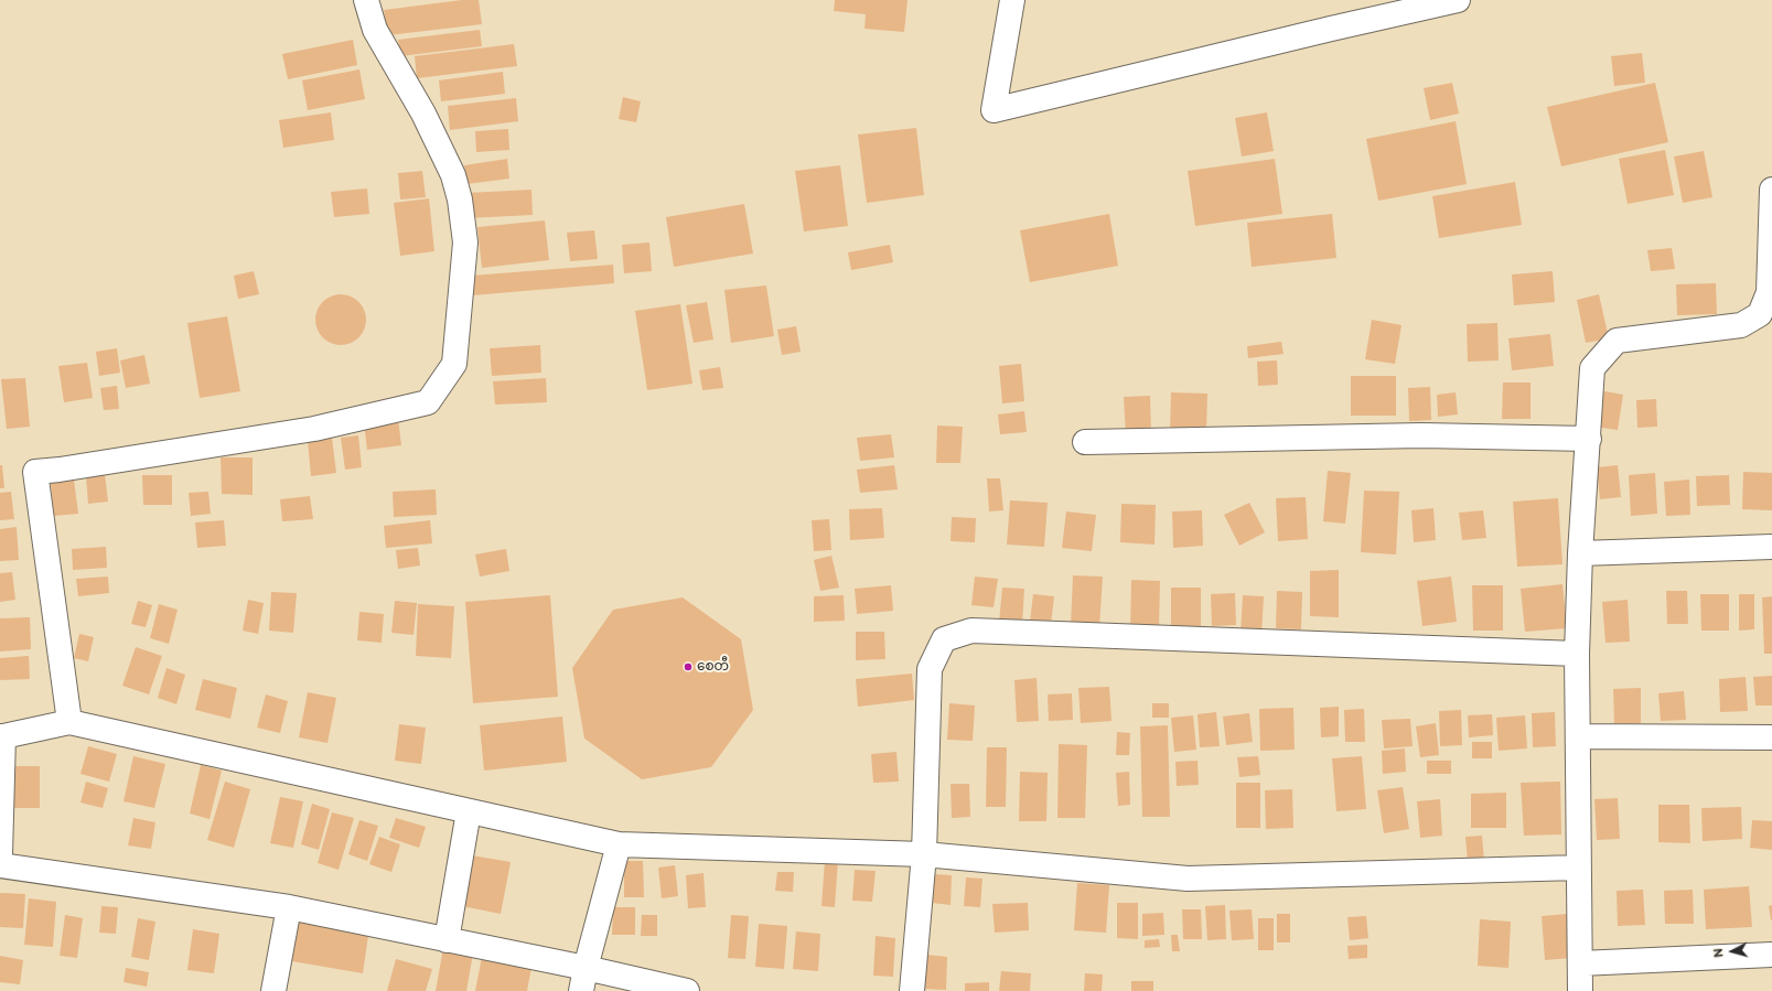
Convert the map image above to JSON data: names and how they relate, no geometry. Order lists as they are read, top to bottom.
{
  "places": ["စေတီ"],
  "north": "left"
}
